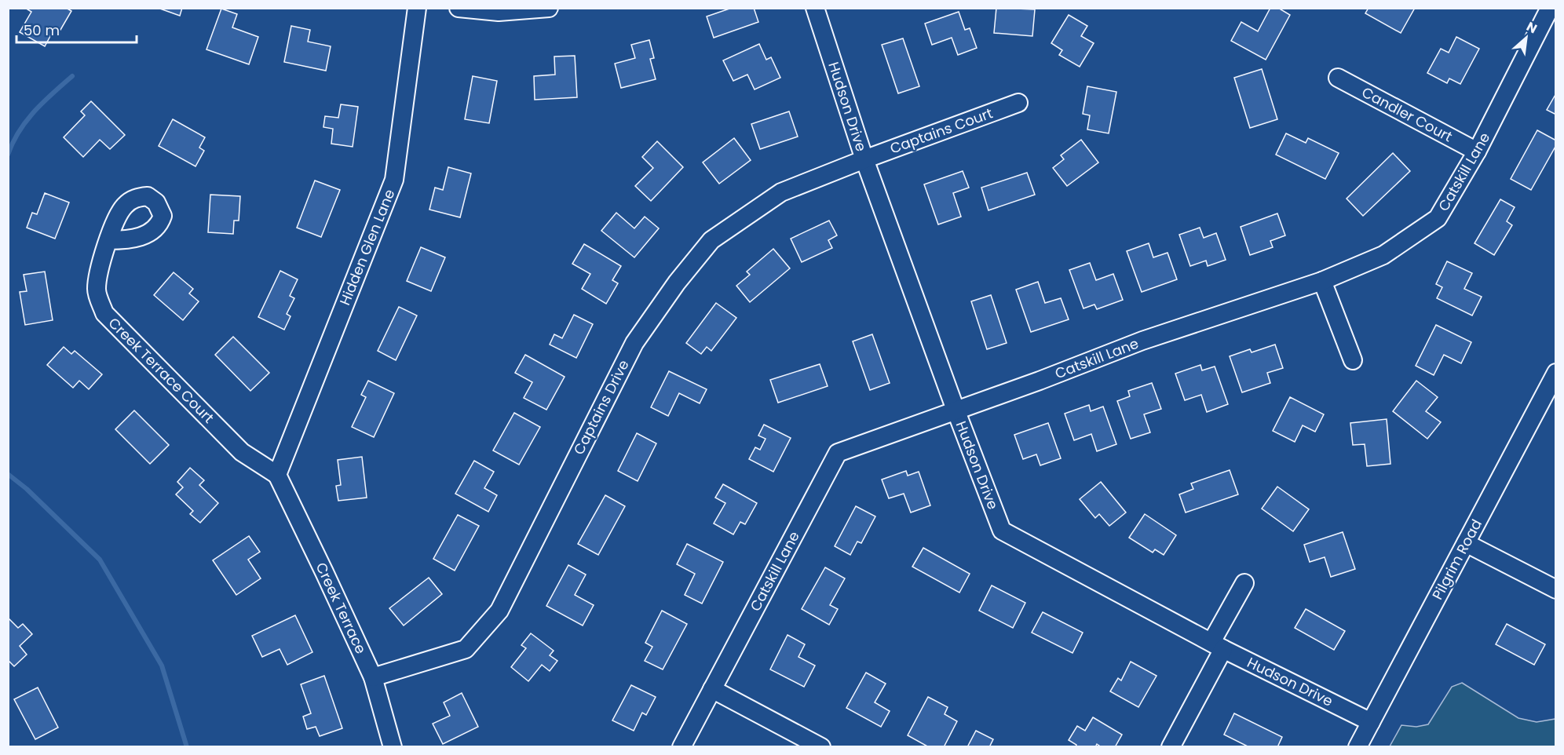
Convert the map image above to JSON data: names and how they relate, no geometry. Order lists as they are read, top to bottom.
{
  "streets": {
    "street": [
      "Hudson Drive",
      "Candler Court",
      "Captains Court",
      "Catskill Lane",
      "Hidden Glen Lane",
      "Creek Terrace Court",
      "Captains Drive",
      "Pilgrim Road",
      "Creek Terrace"
    ]
  },
  "crossings": [
    ["Hudson Drive", "Captains Court"],
    ["Hudson Drive", "Catskill Lane"],
    ["Hudson Drive", "Captains Drive"],
    ["Hudson Drive", "Pilgrim Road"],
    ["Candler Court", "Catskill Lane"],
    ["Captains Court", "Captains Drive"],
    ["Hidden Glen Lane", "Creek Terrace Court"],
    ["Hidden Glen Lane", "Creek Terrace"],
    ["Creek Terrace Court", "Creek Terrace"],
    ["Captains Drive", "Creek Terrace"]
  ],
  "scale_bar": "50 m",
  "north": "top right"
}
